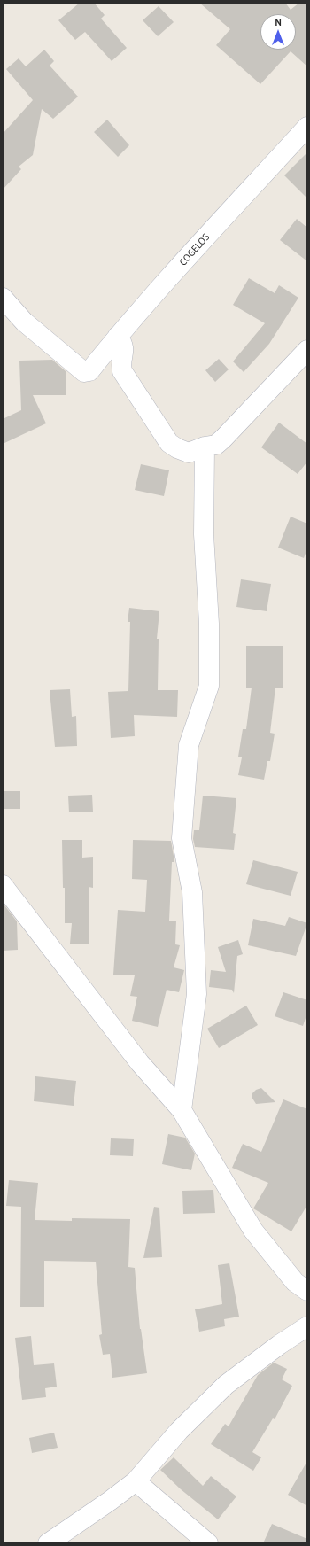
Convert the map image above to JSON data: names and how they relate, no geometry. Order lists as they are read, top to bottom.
{
  "streets": {
    "street": ["COGELOS"]
  },
  "north": "top"
}
